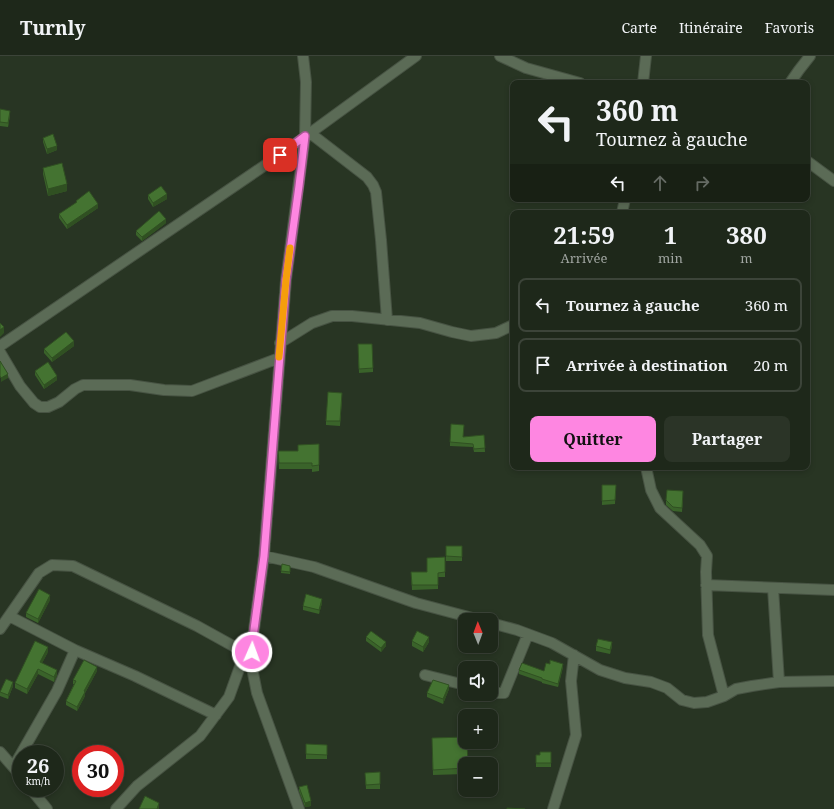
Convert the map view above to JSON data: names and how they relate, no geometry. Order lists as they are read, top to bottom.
{
  "north": "top",
  "page": {
    "header": "Turnly",
    "nav": ["Carte", "Itinéraire", "Favoris"],
    "turn": ["360 m", "Tournez à gauche"],
    "eta": [
      "21:59",
      "Arrivée",
      "1",
      "min",
      "380",
      "m"
    ],
    "list": [
      {
        "name": "Tournez à gauche",
        "value": "360 m"
      },
      {
        "name": "Arrivée à destination",
        "value": "20 m"
      }
    ],
    "buttons": ["Quitter", "Partager"],
    "map_buttons": ["+", "−"],
    "speed": "26 km/h",
    "limit": "30"
  }
}
